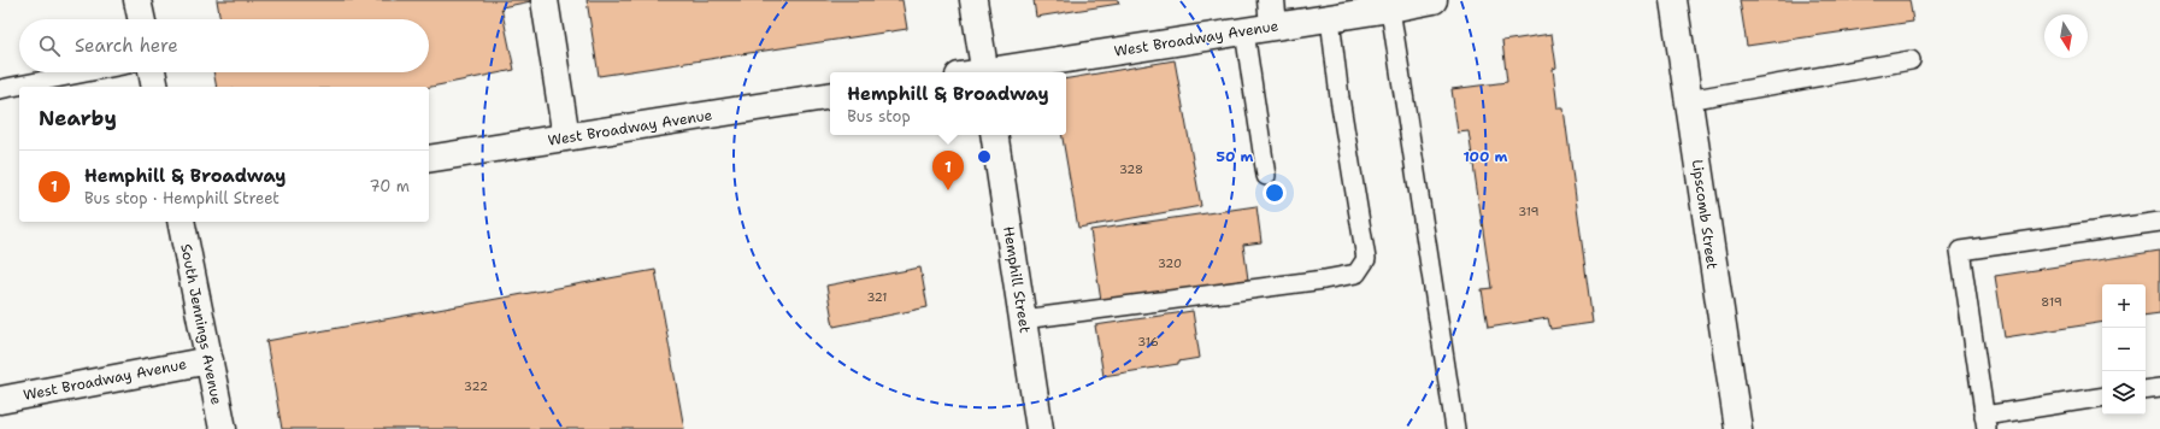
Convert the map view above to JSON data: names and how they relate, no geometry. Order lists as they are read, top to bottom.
{
  "streets": {
    "street": [
      "West Broadway Avenue",
      "Lipscomb Street",
      "Hemphill Street",
      "South Jennings Avenue"
    ]
  },
  "crossings": [
    ["West Broadway Avenue", "South Jennings Avenue"]
  ],
  "house_numbers": [
    "328",
    "319",
    "320",
    "321",
    "819",
    "316",
    "322"
  ],
  "north": "bottom",
  "page": {
    "search": "Search here",
    "popup": ["Hemphill & Broadway", "Bus stop"],
    "heading": "Nearby",
    "list": [
      {
        "mark": "1",
        "name": "Hemphill & Broadway",
        "note": "Bus stop · Hemphill Street",
        "value": "70 m"
      }
    ],
    "pins": "1",
    "map_buttons": ["+", "−"]
  },
  "rings": ["50 m", "100 m"]
}
